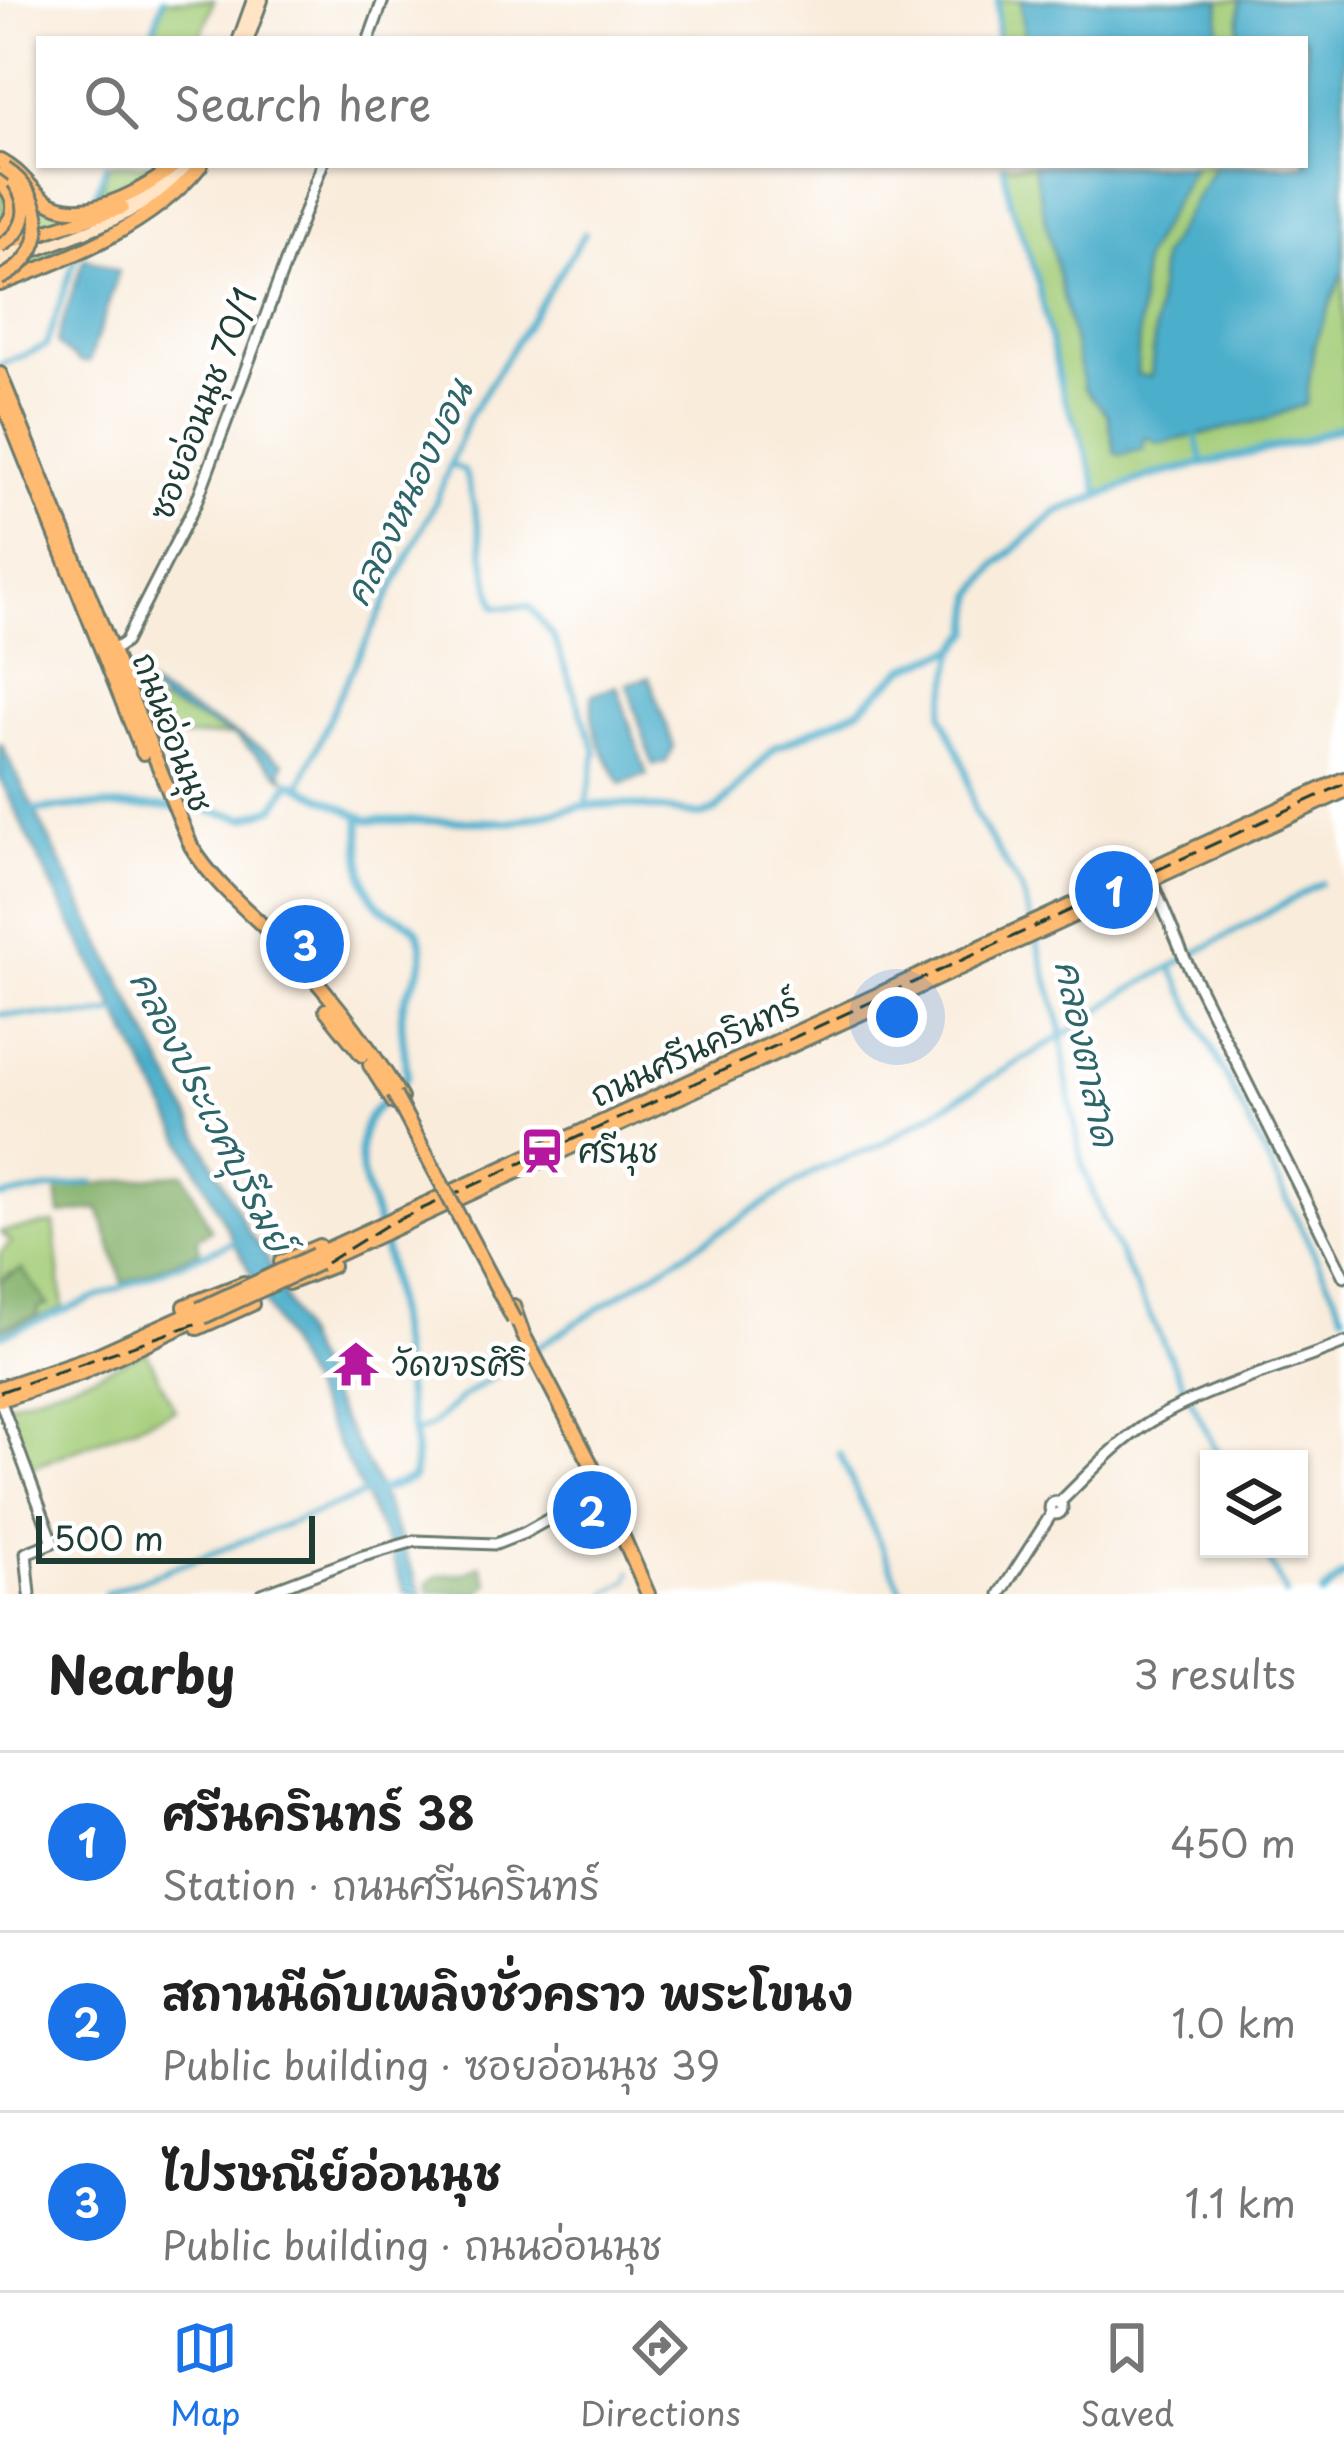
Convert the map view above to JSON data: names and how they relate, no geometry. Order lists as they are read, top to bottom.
{
  "streets": {
    "main road": ["ถนนอ่อนนุช", "ถนนศรีนครินทร์"],
    "street": ["ซอยอ่อนนุช 70/1"]
  },
  "crossings": [
    ["ซอยอ่อนนุช 70/1", "ถนนอ่อนนุช"],
    ["ถนนอ่อนนุช", "ถนนศรีนครินทร์"]
  ],
  "water": ["คลองหนองบอน", "คลองตาสาด", "คลองประเวศบุรีรมย์"],
  "places": {
    "station": ["ศรีนุช"],
    "temple": ["วัดขจรศิริ"]
  },
  "scale_bar": "500 m",
  "page": {
    "search": "Search here",
    "pins": ["1", "3", "2"],
    "scale": "500 m",
    "heading": ["Nearby", "3 results"],
    "list": [
      {
        "mark": "1",
        "name": "ศรีนครินทร์ 38",
        "note": "Station · ถนนศรีนครินทร์",
        "value": "450 m"
      },
      {
        "mark": "2",
        "name": "สถานนีดับเพลิงชั่วคราว พระโขนง",
        "note": "Public building · ซอยอ่อนนุช 39",
        "value": "1.0 km"
      },
      {
        "mark": "3",
        "name": "ไปรษณีย์อ่อนนุช",
        "note": "Public building · ถนนอ่อนนุช",
        "value": "1.1 km"
      }
    ],
    "nav": ["Map", "Directions", "Saved"]
  }
}
